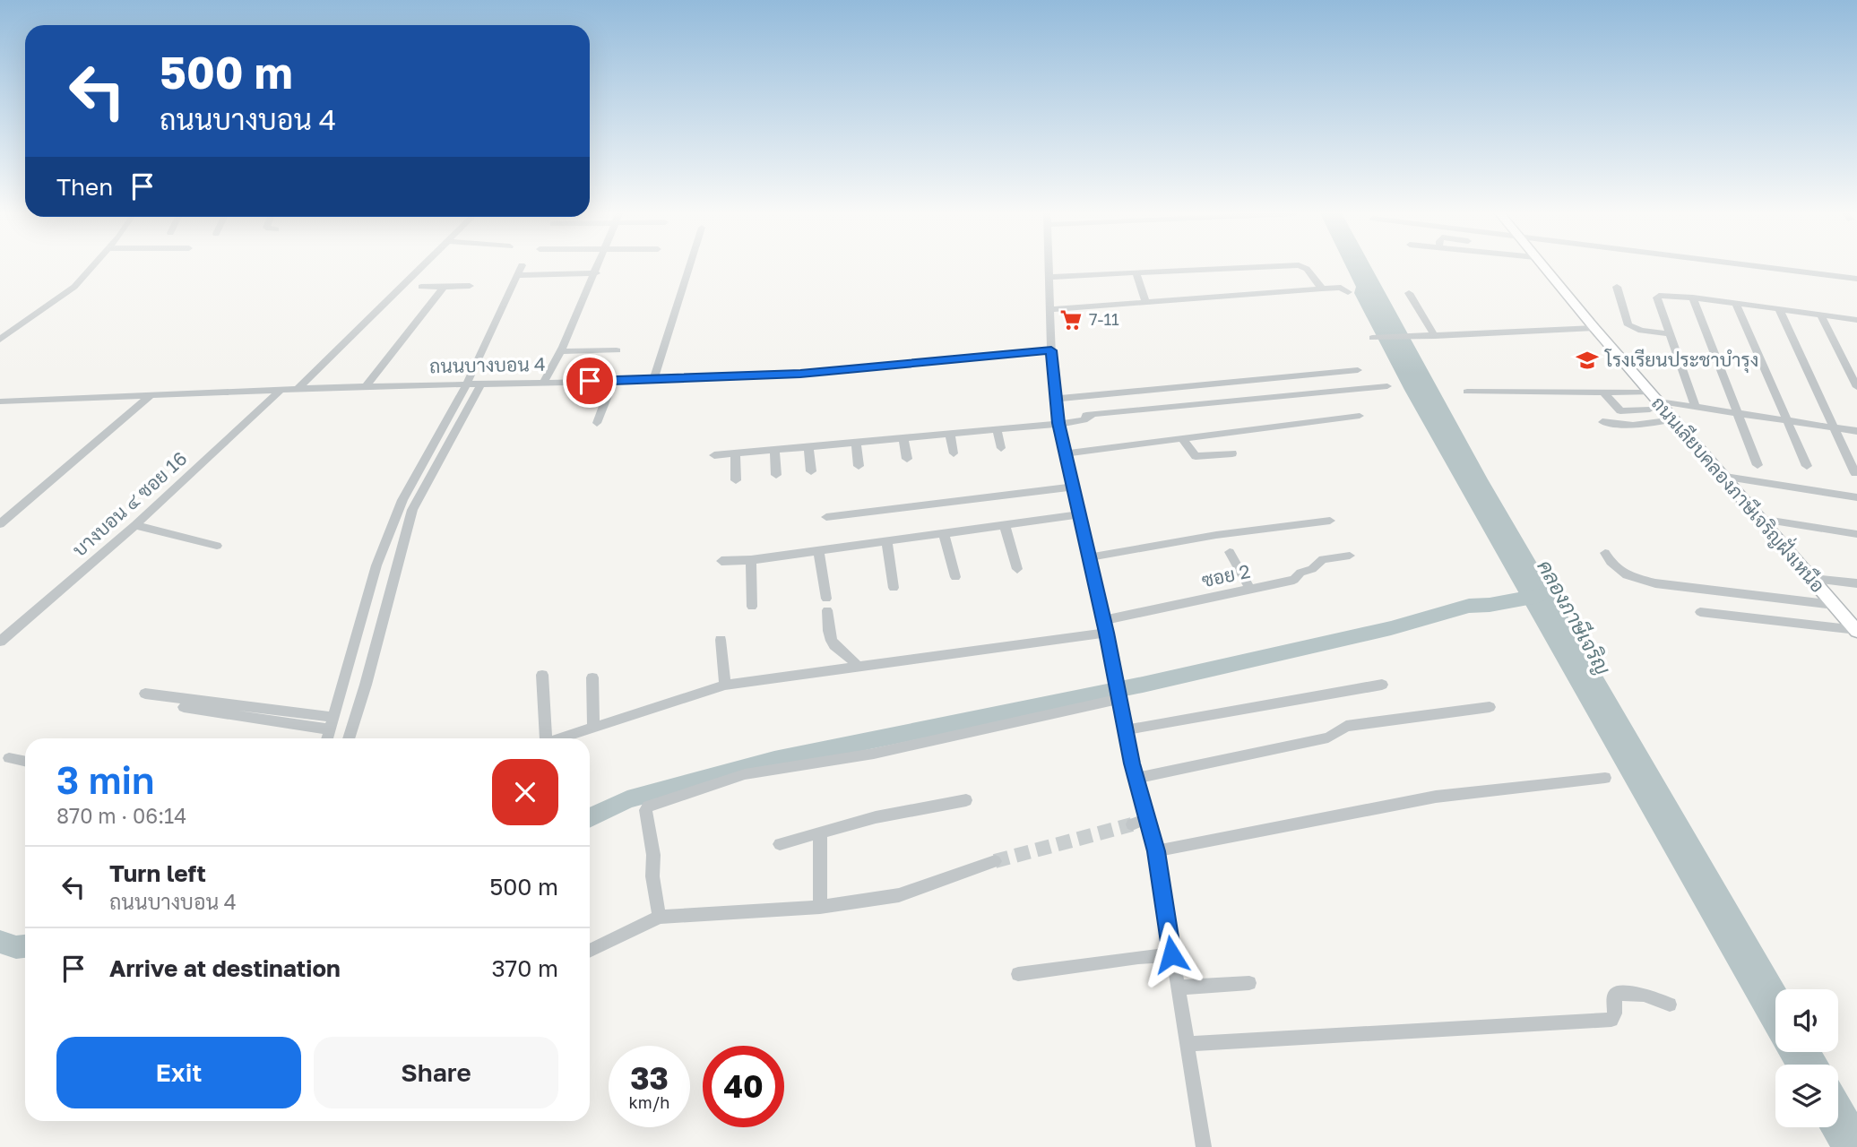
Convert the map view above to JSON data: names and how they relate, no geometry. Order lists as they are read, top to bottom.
{
  "streets": {
    "main road": ["ถนนเลียบคลองภาษีเจริญฝั่งเหนือ"],
    "street": ["ถนนบางบอน 4", "บางบอน ๔ ซอย 16", "ซอย 2"]
  },
  "crossings": [
    ["ถนนบางบอน 4", "บางบอน ๔ ซอย 16"]
  ],
  "water": ["คลองภาษีเจริญ"],
  "places": {
    "supermarket": ["7-11"],
    "school or university": ["โรงเรียนประชาบำรุง"]
  },
  "page": {
    "turn": ["500 m", "ถนนบางบอน 4"],
    "then": "Then",
    "heading": ["3 min", "870 m · 06:14"],
    "list": [
      {
        "name": "Turn left",
        "note": "ถนนบางบอน 4",
        "value": "500 m"
      },
      {
        "name": "Arrive at destination",
        "value": "370 m"
      }
    ],
    "buttons": ["Exit", "Share"],
    "speed": "33 km/h",
    "limit": "40"
  }
}
